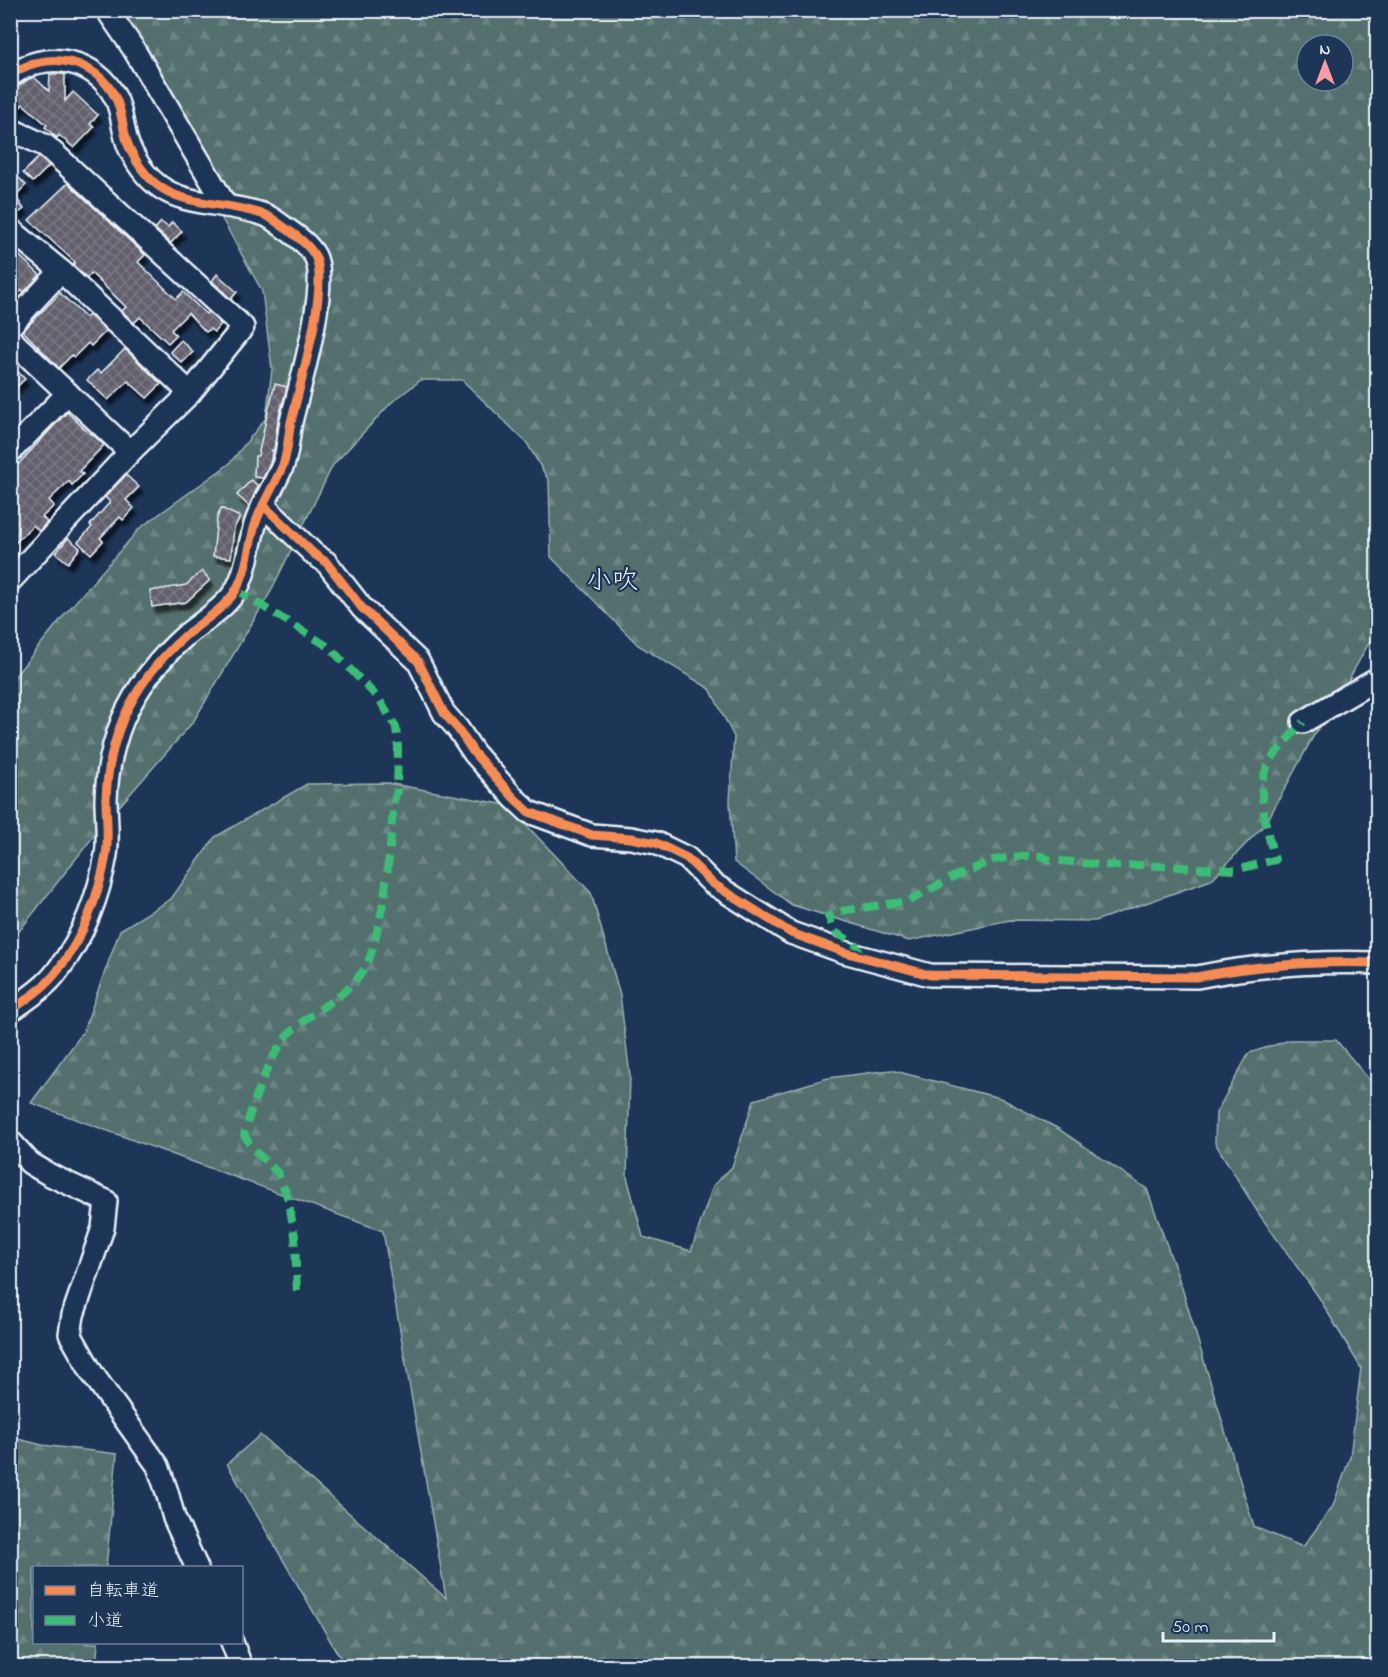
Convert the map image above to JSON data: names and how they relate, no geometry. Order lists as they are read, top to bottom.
{
  "districts": ["小吹"],
  "legend": ["自転車道", "小道"],
  "scale_bar": "50 m",
  "north": "top"
}
